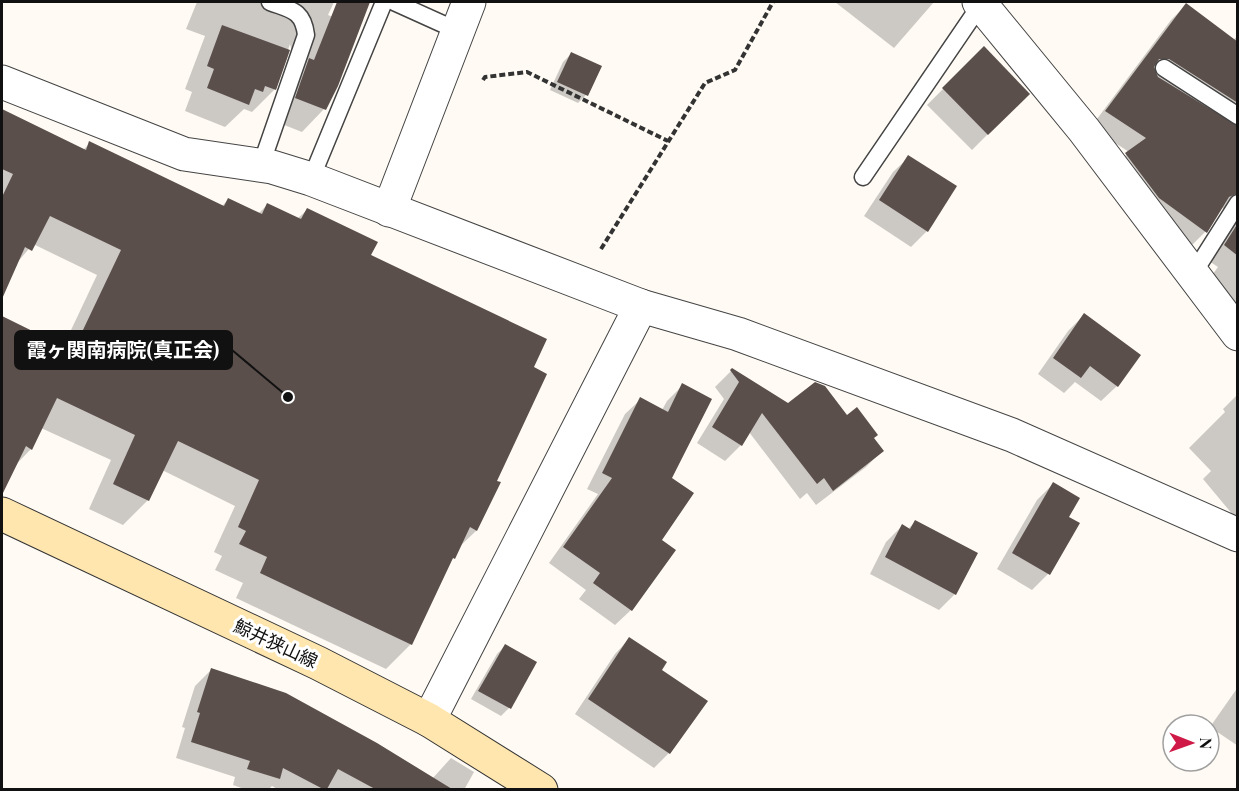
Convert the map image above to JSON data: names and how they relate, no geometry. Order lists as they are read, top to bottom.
{
  "streets": {
    "main road": ["鯨井狭山線"]
  },
  "places": ["霞ヶ関南病院(真正会)"],
  "north": "right"
}
